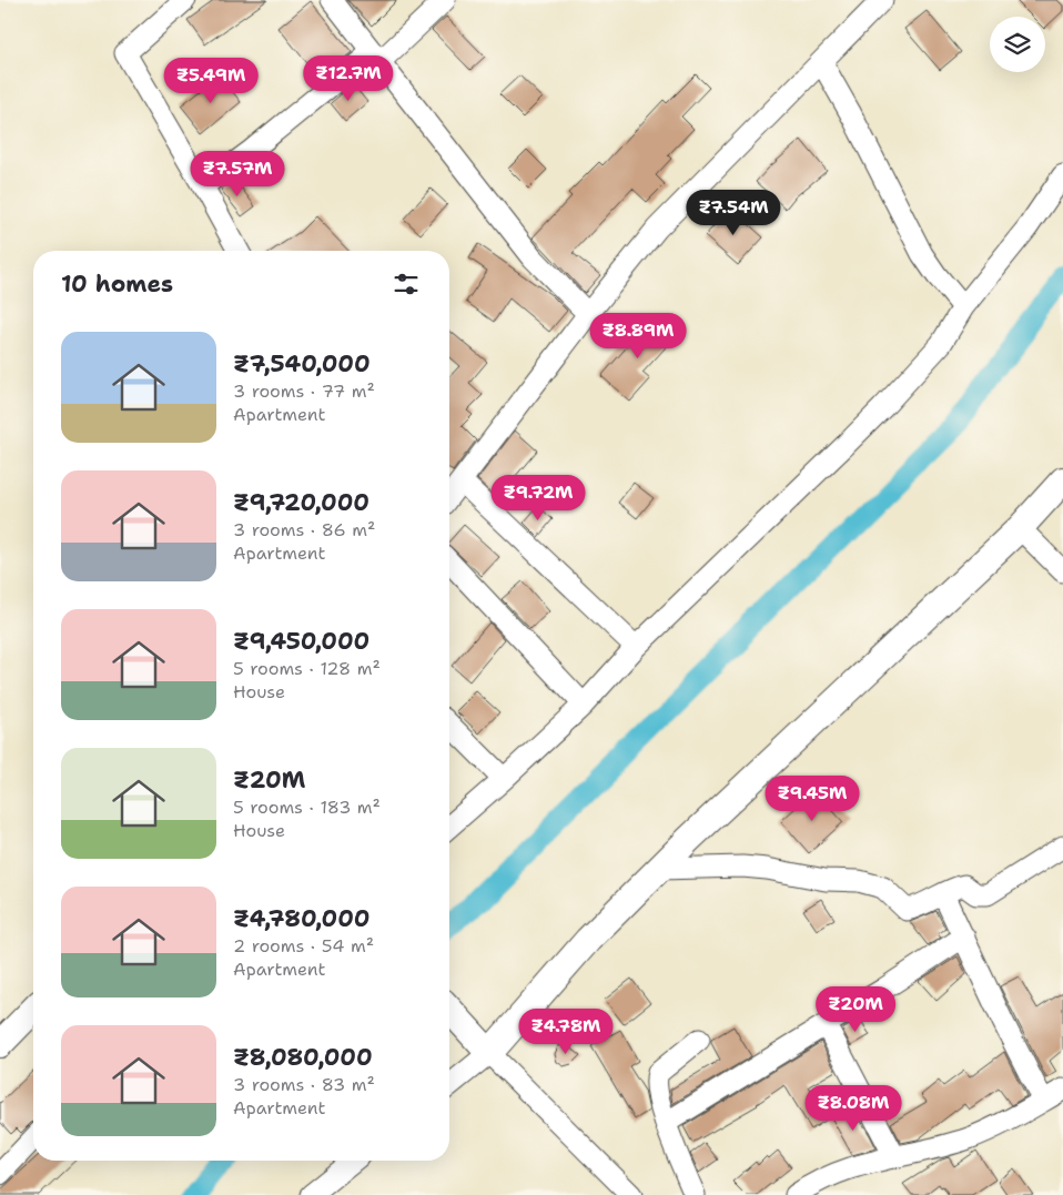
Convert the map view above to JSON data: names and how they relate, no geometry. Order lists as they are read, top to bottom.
{
  "page": {
    "price": [
      "₹12.7M",
      "₹5.49M",
      "₹7.57M",
      "₹7.54M",
      "₹8.89M",
      "₹9.72M",
      "₹9.45M",
      "₹20M",
      "₹4.78M",
      "₹8.08M"
    ],
    "heading": "10 homes",
    "list": [
      {
        "name": "₹7,540,000",
        "note": "3 rooms · 77 m² · Apartment"
      },
      {
        "name": "₹9,720,000",
        "note": "3 rooms · 86 m² · Apartment"
      },
      {
        "name": "₹9,450,000",
        "note": "5 rooms · 128 m² · House"
      },
      {
        "name": "₹20M",
        "note": "5 rooms · 183 m² · House"
      },
      {
        "name": "₹4,780,000",
        "note": "2 rooms · 54 m² · Apartment"
      },
      {
        "name": "₹8,080,000",
        "note": "3 rooms · 83 m² · Apartment"
      }
    ]
  }
}
